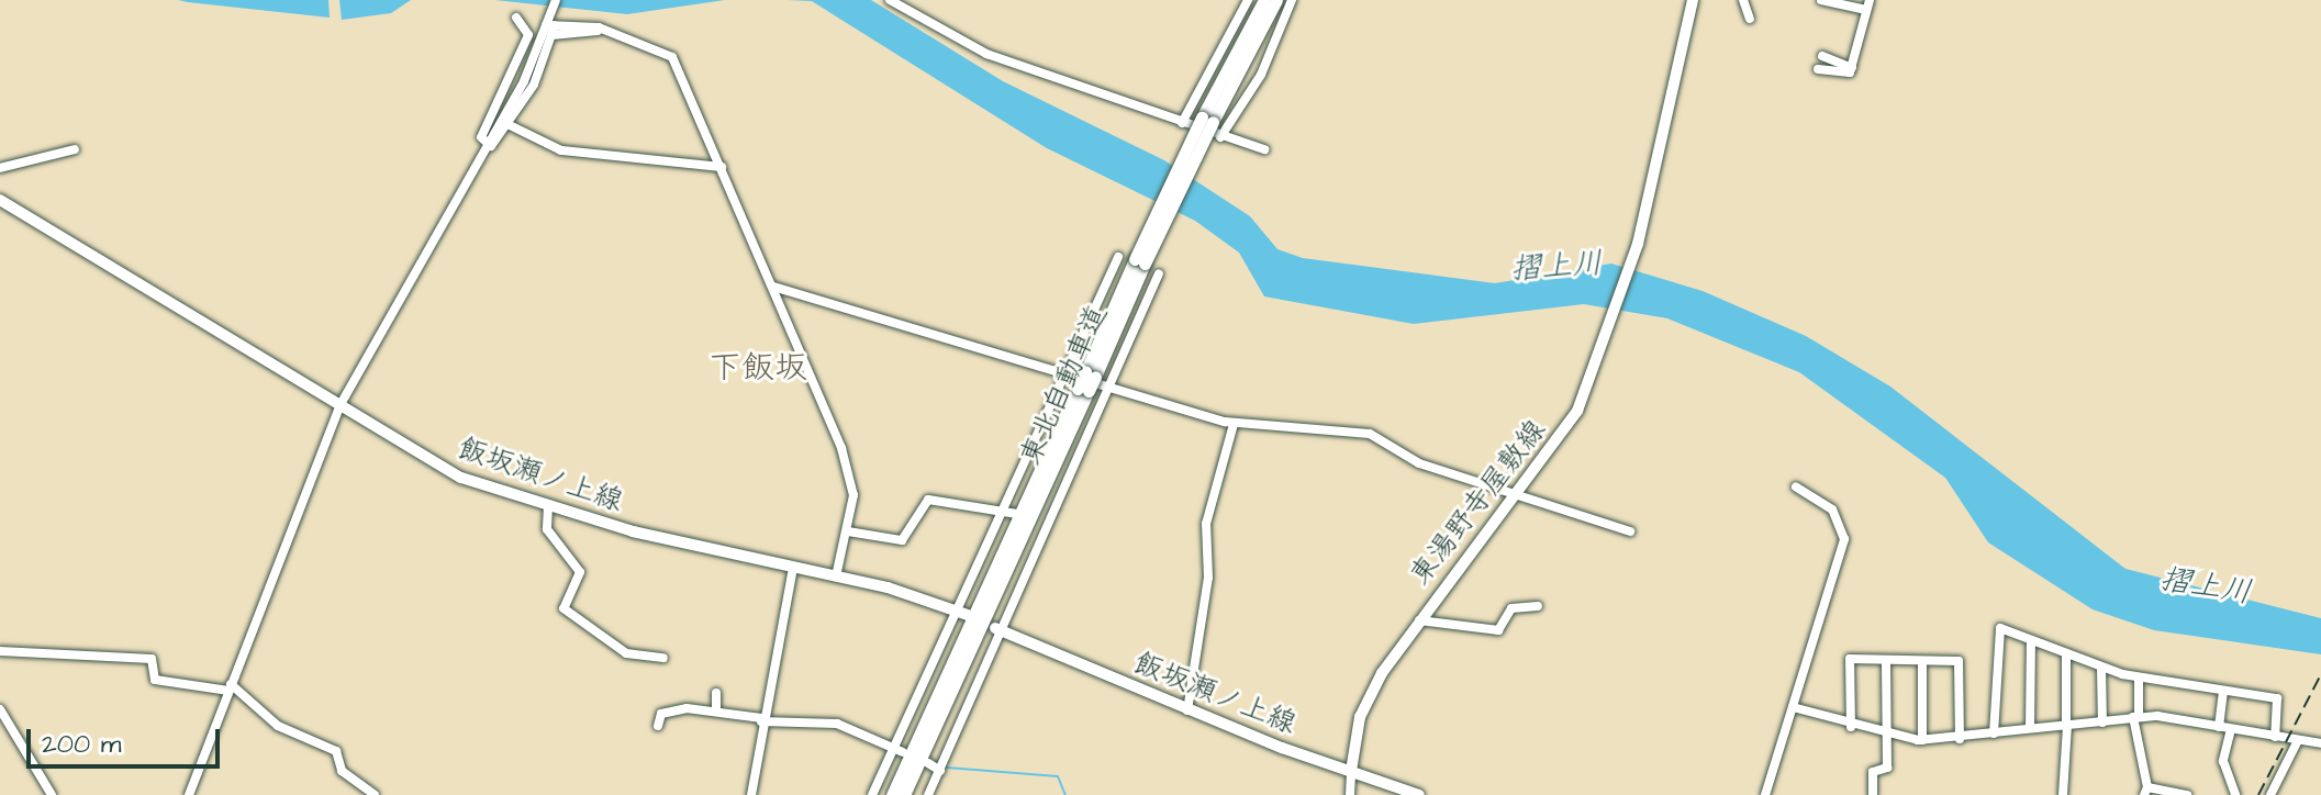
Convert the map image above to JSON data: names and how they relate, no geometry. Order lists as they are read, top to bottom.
{
  "streets": {
    "highway": ["東北自動車道"],
    "main road": ["飯坂瀬ノ上線", "東湯野寺屋敷線"]
  },
  "crossings": [
    ["飯坂瀬ノ上線", "東湯野寺屋敷線"]
  ],
  "districts": ["下飯坂"],
  "water": ["摺上川"],
  "scale_bar": "200 m"
}
